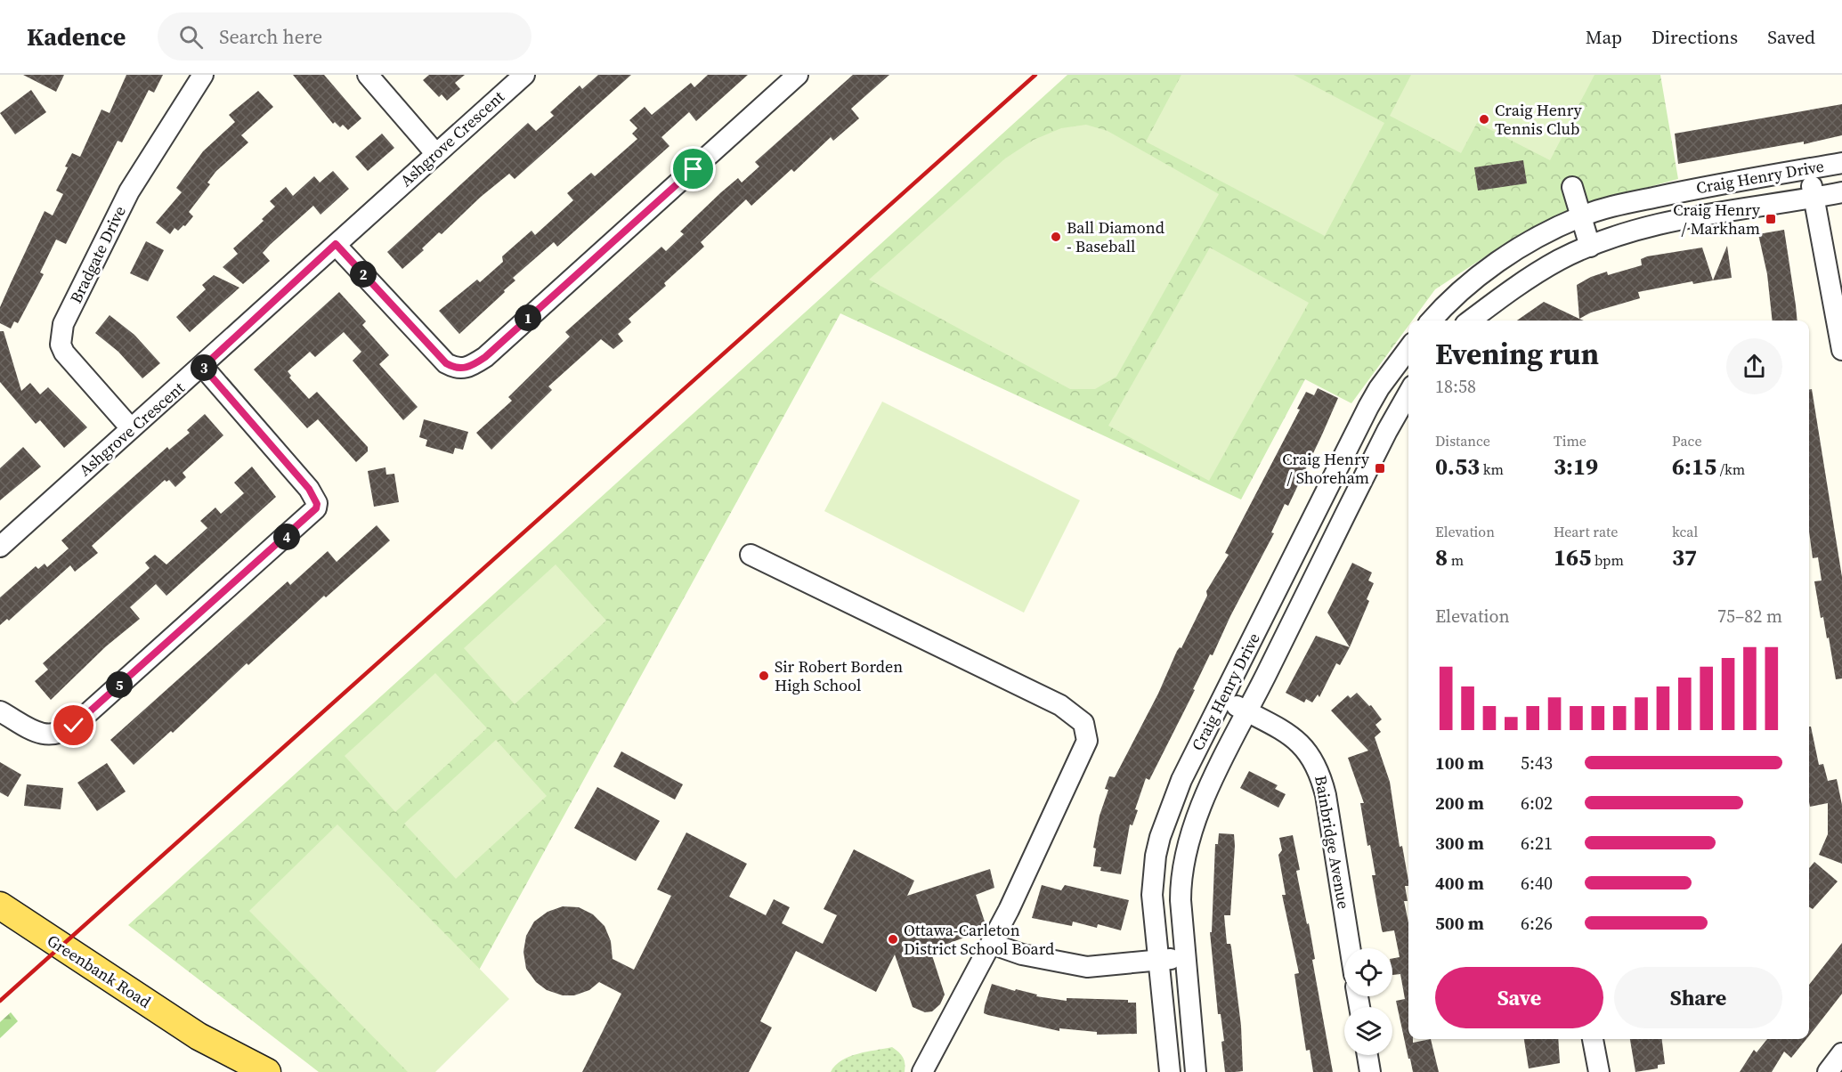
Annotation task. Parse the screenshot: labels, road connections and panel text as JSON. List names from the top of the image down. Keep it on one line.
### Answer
{"streets":{"main road":["Greenbank Road"],"street":["Ashgrove Crescent","Craig Henry Drive","Bradgate Drive","Bainbridge Avenue"]},"crossings":[["Ashgrove Crescent","Bradgate Drive"],["Craig Henry Drive","Bainbridge Avenue"]],"places":{"other":["Craig Henry Tennis Club","Ball Diamond - Baseball","Sir Robert Borden High School","Ottawa-Carleton District School Board"],"transit":["Craig Henry / Markham","Craig Henry / Shoreham"]},"page":{"header":"Kadence","search":"Search here","nav":["Map","Directions","Saved"],"pins":["2","1","3","4","5"],"heading":["Evening run","18:58"],"stats":[["Distance","0.53 km"],["Time","3:19"],["Pace","6:15 /km"],["Elevation","8 m"],["Heart rate","165 bpm"],["kcal","37"]],"chart":["Elevation","75–82 m"],"list":[{"name":"100 m","note":"5:43"},{"name":"200 m","note":"6:02"},{"name":"300 m","note":"6:21"},{"name":"400 m","note":"6:40"},{"name":"500 m","note":"6:26"}],"buttons":["Save","Share"]}}
